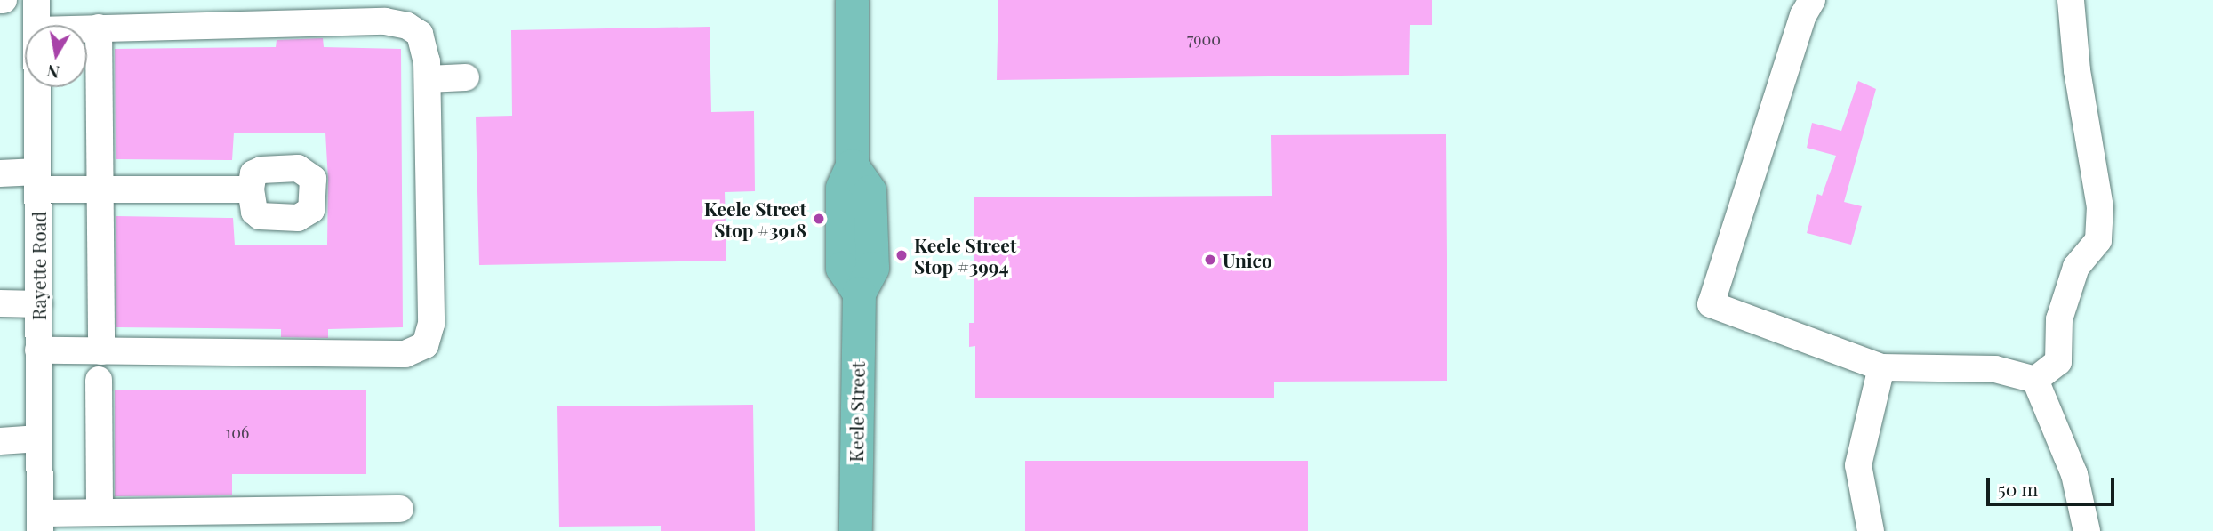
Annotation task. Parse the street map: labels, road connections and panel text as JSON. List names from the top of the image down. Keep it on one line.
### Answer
{"streets":{"main road":["Keele Street"],"street":["Rayette Road"]},"places":["Keele Street Stop #3918","Keele Street Stop #3994","Unico"],"house_numbers":["7900","106"],"scale_bar":"50 m","north":"bottom"}
